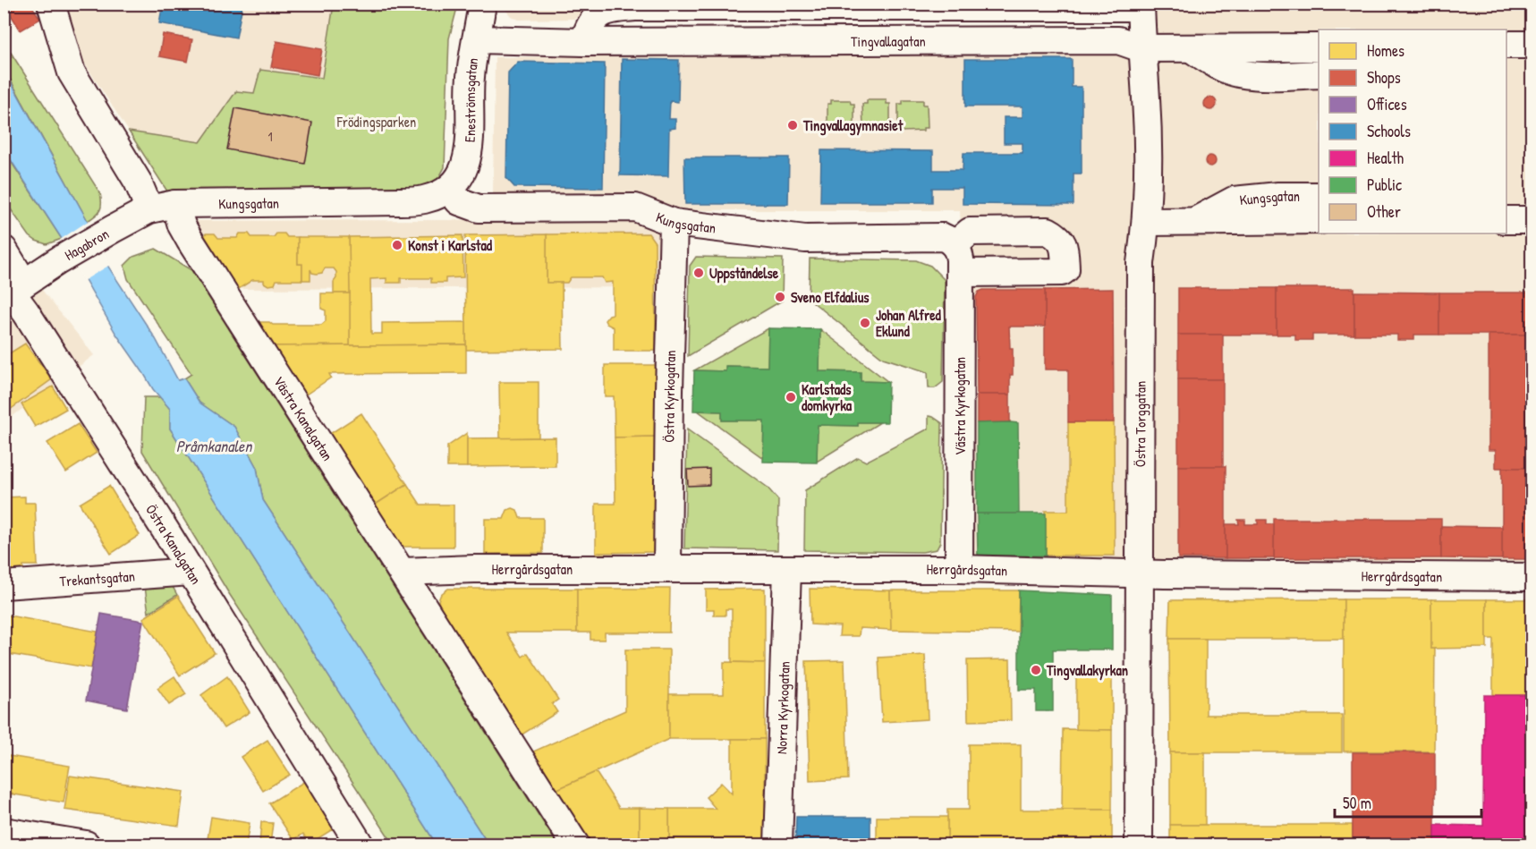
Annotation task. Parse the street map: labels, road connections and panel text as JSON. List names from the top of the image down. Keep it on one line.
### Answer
{"streets":{"street":["Tingvallagatan","Eneströmsgatan","Kungsgatan","Hagabron","Östra Kyrkogatan","Västra Kyrkogatan","Västra Kanalgatan","Östra Torggatan","Östra Kanalgatan","Herrgårdsgatan","Trekantsgatan","Norra Kyrkogatan"]},"crossings":[["Tingvallagatan","Eneströmsgatan"],["Tingvallagatan","Östra Torggatan"],["Eneströmsgatan","Kungsgatan"],["Kungsgatan","Hagabron"],["Kungsgatan","Östra Kyrkogatan"],["Kungsgatan","Västra Kyrkogatan"],["Kungsgatan","Västra Kanalgatan"],["Kungsgatan","Östra Torggatan"],["Hagabron","Västra Kanalgatan"],["Hagabron","Östra Kanalgatan"],["Östra Kyrkogatan","Herrgårdsgatan"],["Västra Kyrkogatan","Herrgårdsgatan"],["Västra Kanalgatan","Herrgårdsgatan"],["Östra Torggatan","Herrgårdsgatan"],["Östra Kanalgatan","Trekantsgatan"],["Herrgårdsgatan","Norra Kyrkogatan"]],"water":["Pråmkanalen"],"parks":["Frödingsparken"],"places":["Tingvallagymnasiet","Konst i Karlstad","Uppståndelse","Sveno Elfdalius","Johan Alfred Eklund","Karlstads domkyrka","Tingvallakyrkan"],"house_numbers":["1"],"legend":["Homes","Shops","Offices","Schools","Health","Public","Other"],"scale_bar":"50 m"}
